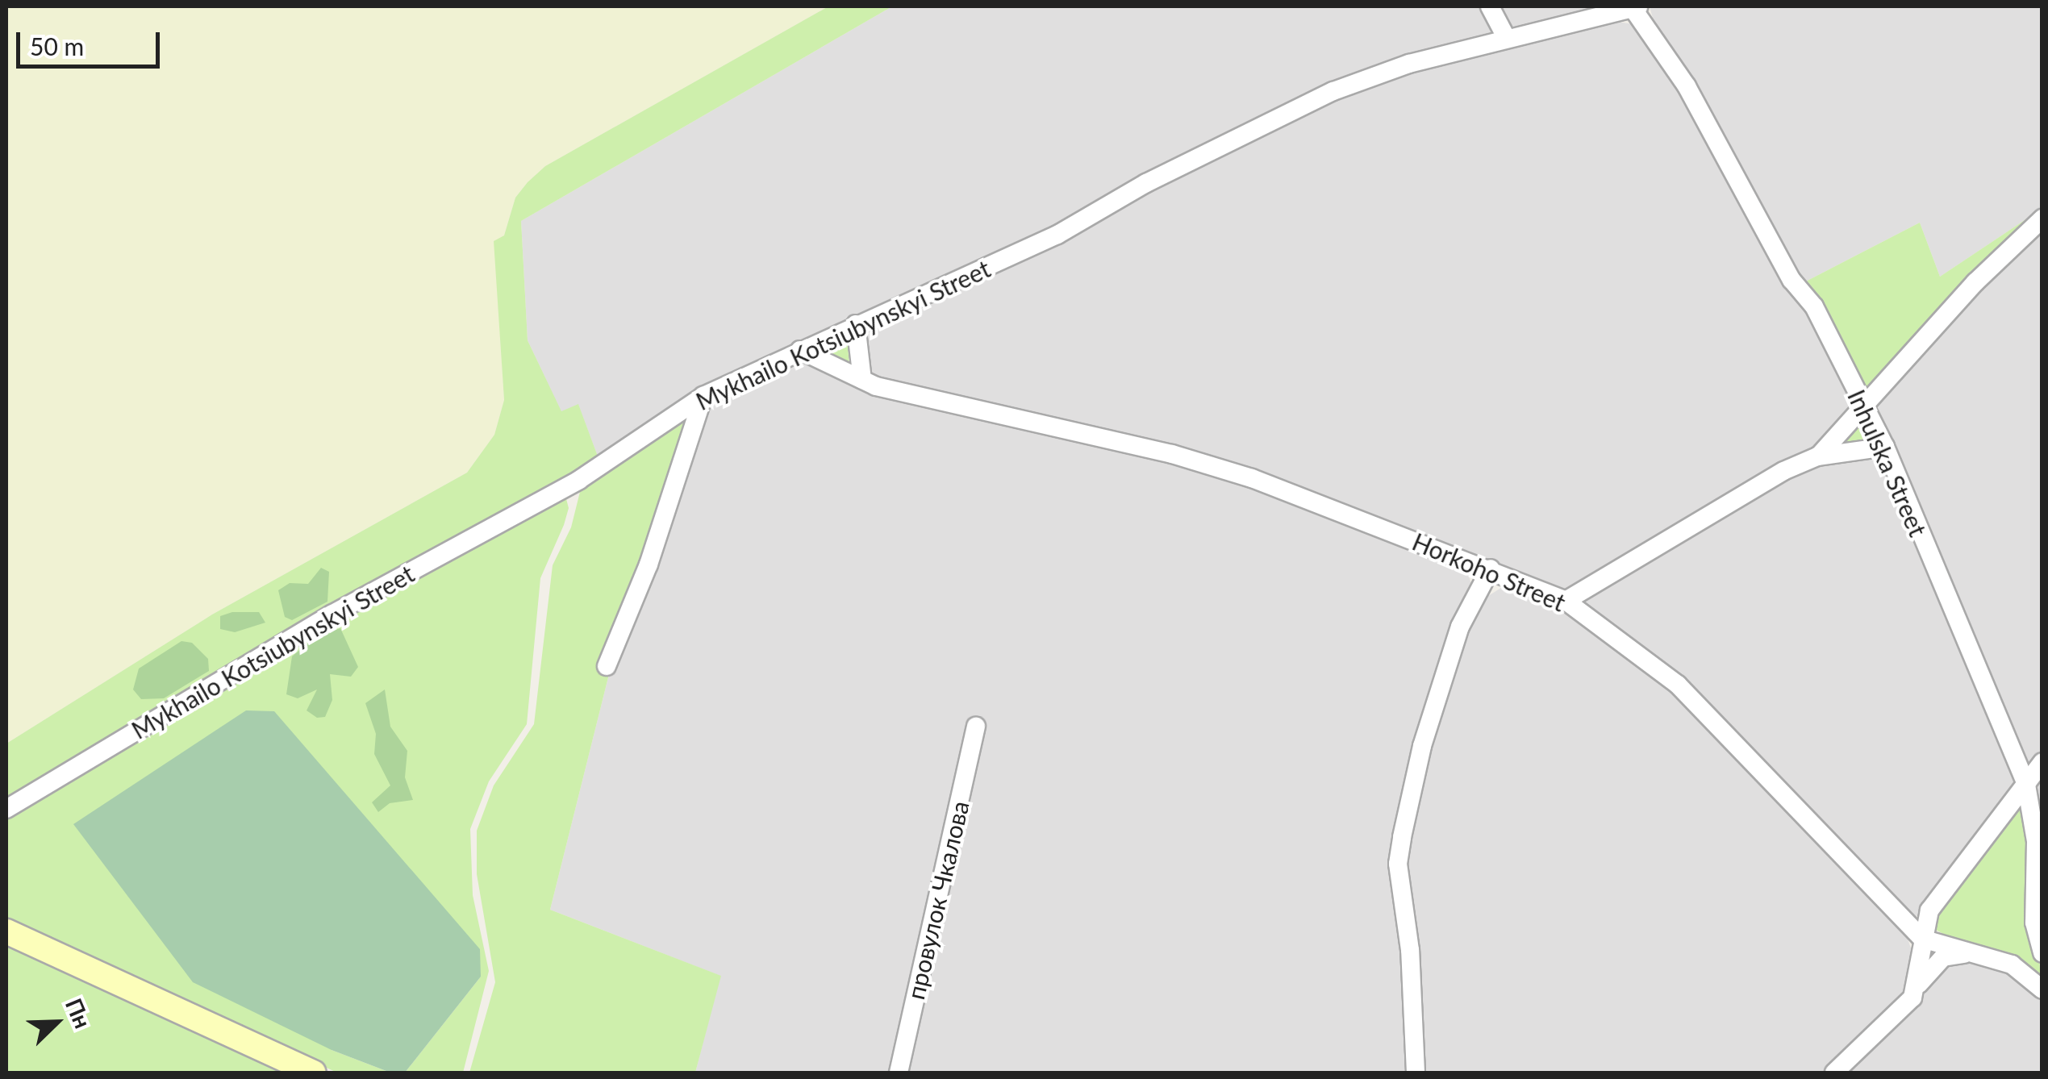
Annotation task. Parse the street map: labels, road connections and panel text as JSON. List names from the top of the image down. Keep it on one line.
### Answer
{"streets":{"street":["Mykhailo Kotsiubynskyi Street","Inhulska Street","Horkoho Street","провулок Чкалова"]},"crossings":[["Mykhailo Kotsiubynskyi Street","Inhulska Street"],["Mykhailo Kotsiubynskyi Street","Horkoho Street"]],"scale_bar":"50 m","north":"top right"}
